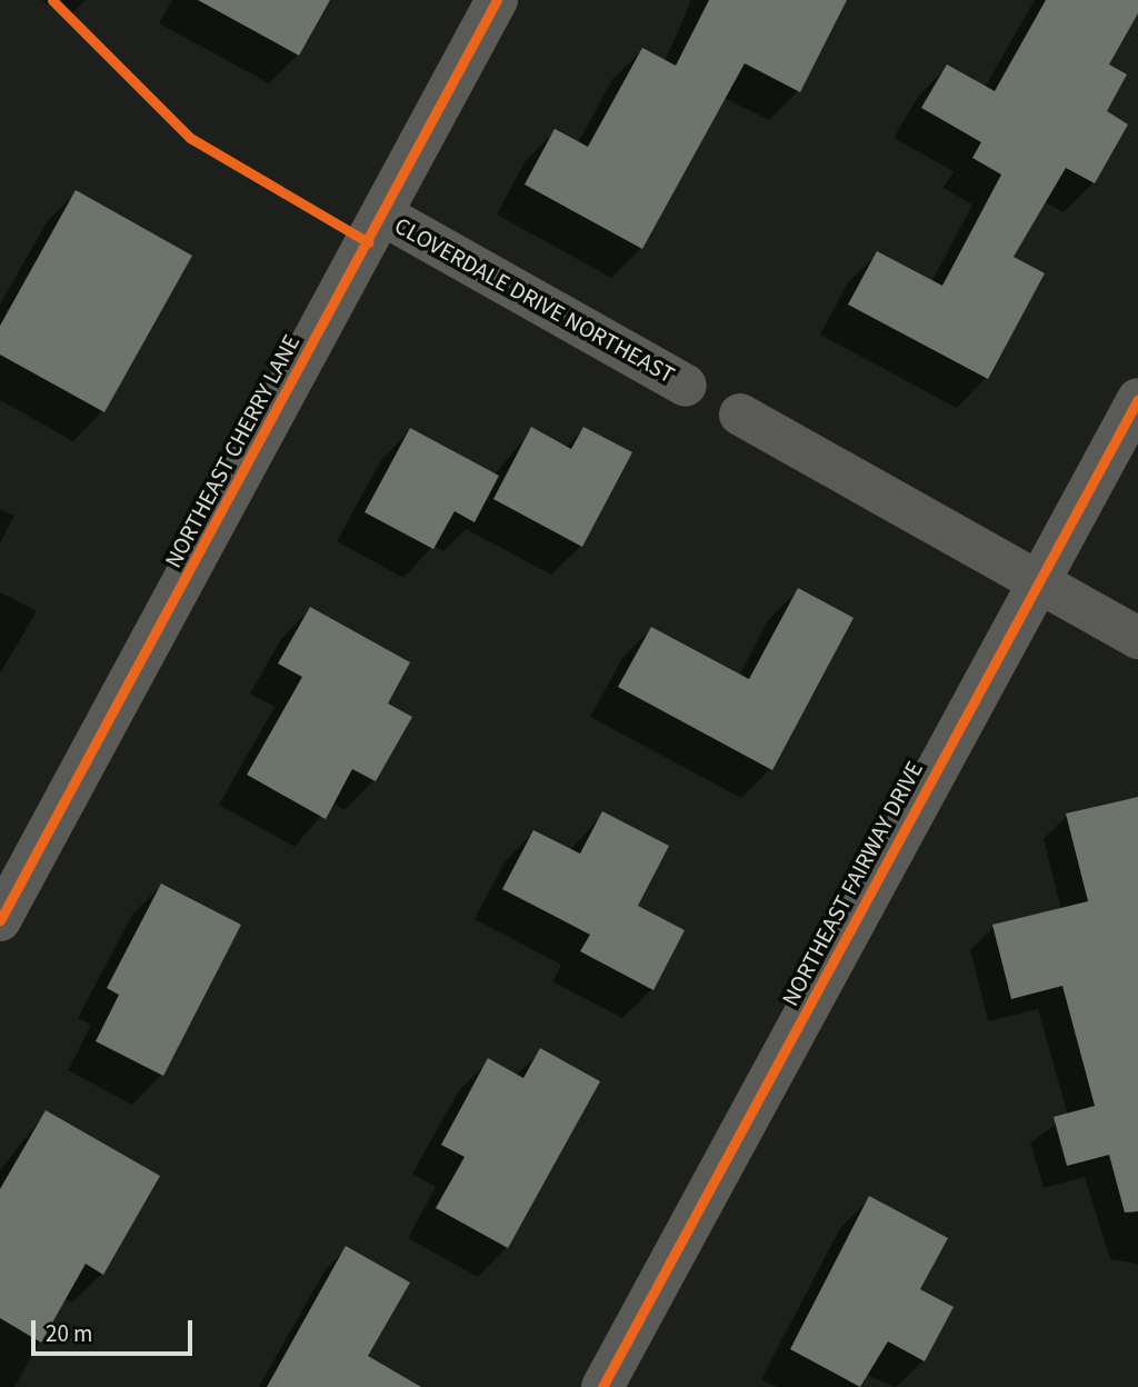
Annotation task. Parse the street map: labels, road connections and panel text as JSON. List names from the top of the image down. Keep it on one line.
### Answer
{"streets":{"street":["CLOVERDALE DRIVE NORTHEAST","NORTHEAST CHERRY LANE","NORTHEAST FAIRWAY DRIVE"]},"crossings":[["CLOVERDALE DRIVE NORTHEAST","NORTHEAST CHERRY LANE"]],"scale_bar":"20 m"}
